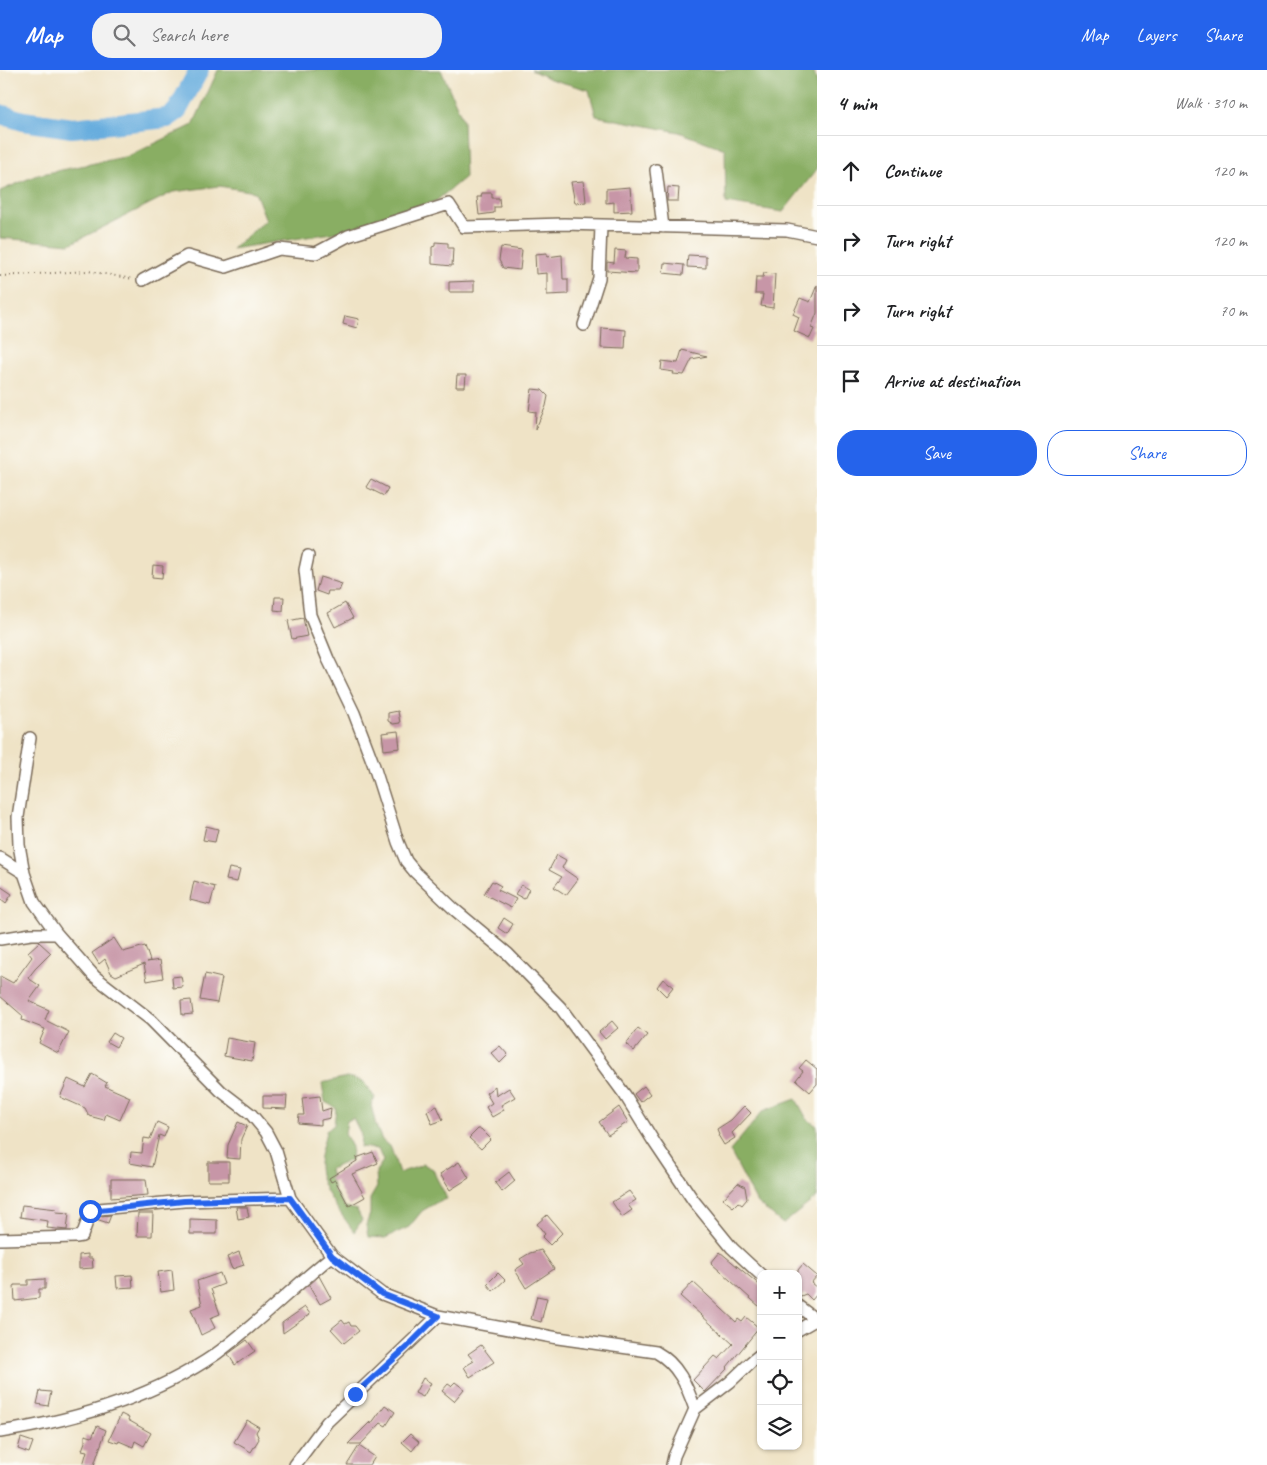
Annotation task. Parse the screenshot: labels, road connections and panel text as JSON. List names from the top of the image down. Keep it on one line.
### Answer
{"page":{"header":"Map","search":"Search here","nav":["Map","Layers","Share"],"heading":["4 min","Walk · 310 m"],"list":[["Continue","120 m"],["Turn right","120 m"],["Turn right","70 m"],"Arrive at destination"],"buttons":["Save","Share"],"map_buttons":["+","−"]}}
